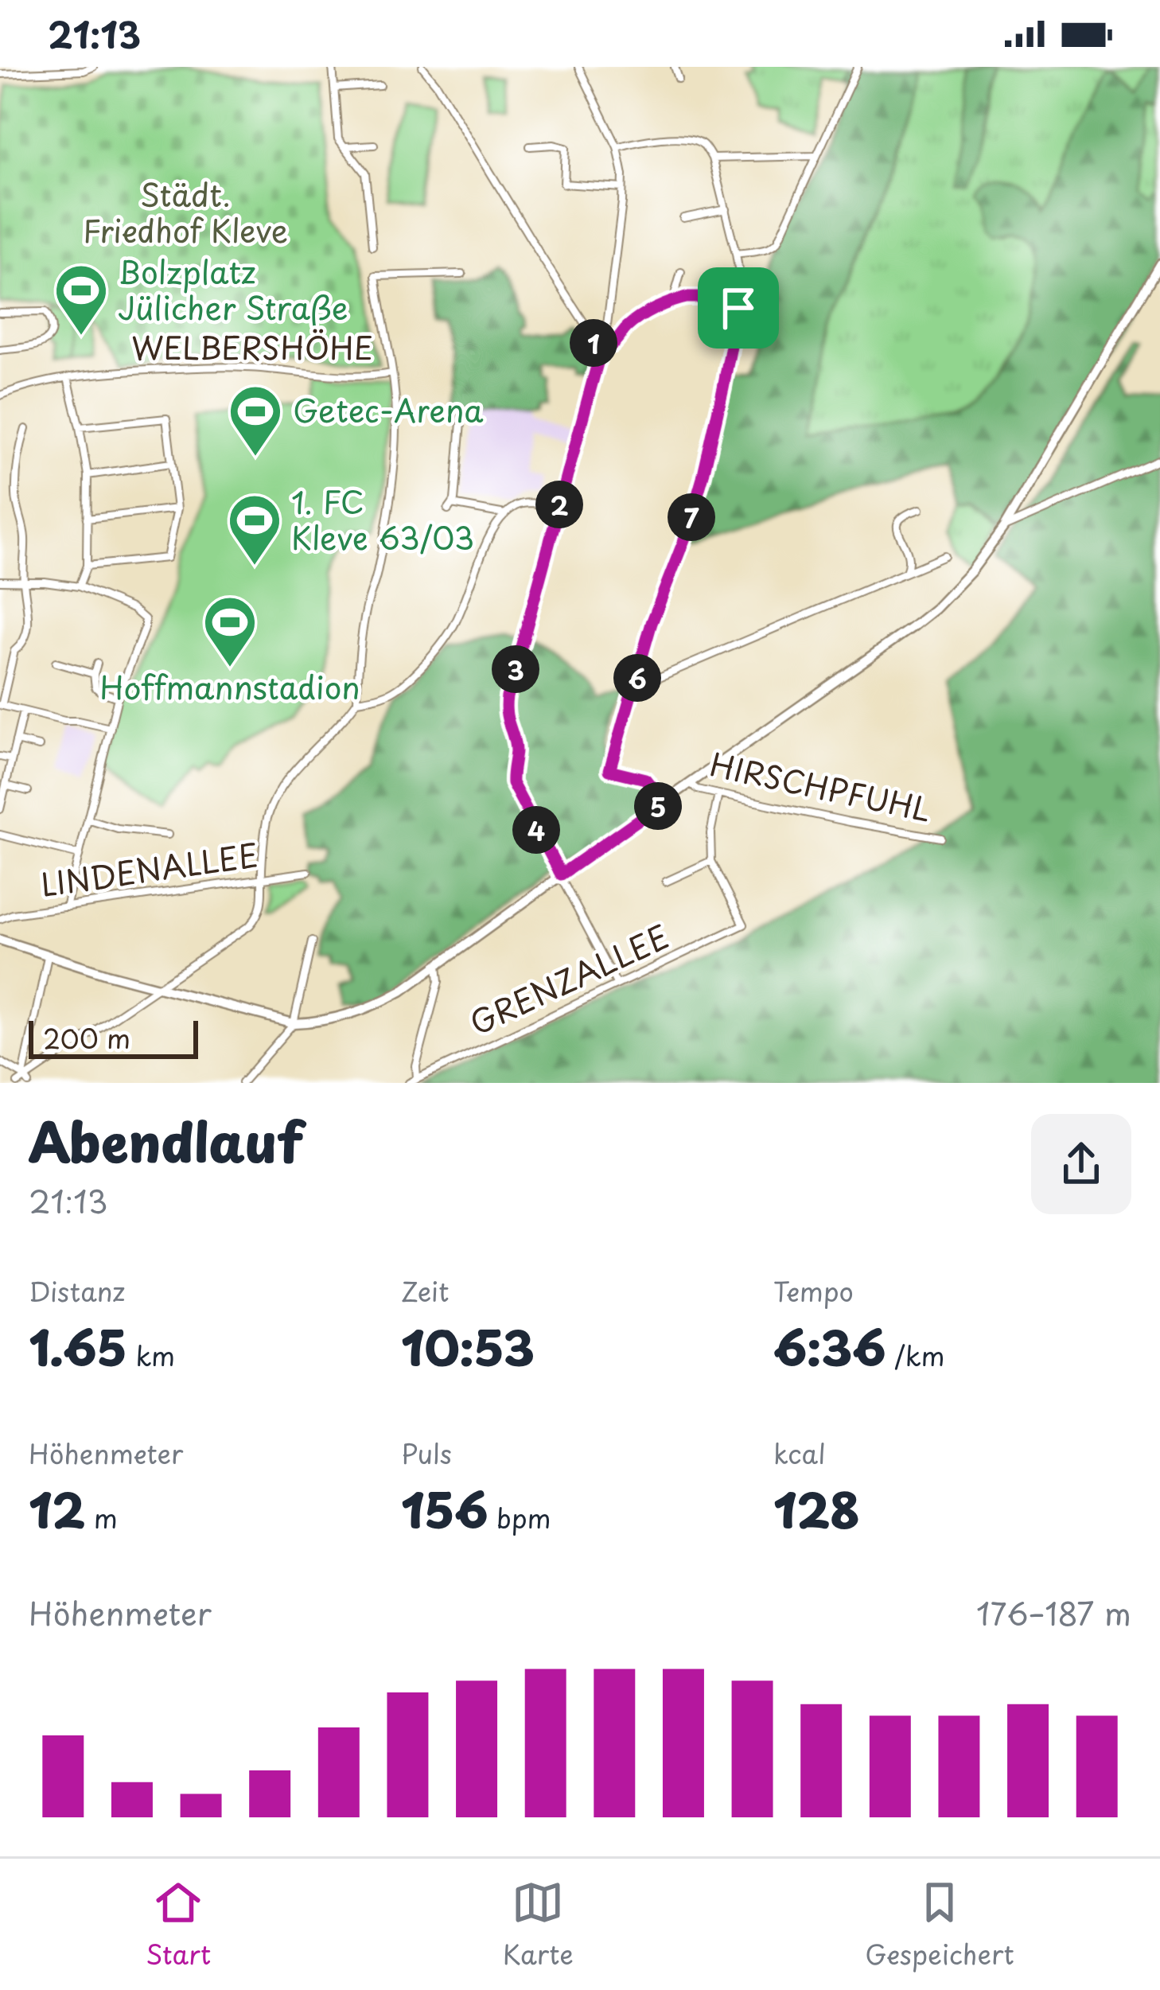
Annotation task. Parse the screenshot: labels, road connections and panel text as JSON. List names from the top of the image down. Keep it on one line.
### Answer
{"streets":{"street":["WELBERSHÖHE","HIRSCHPFUHL","LINDENALLEE","GRENZALLEE"]},"parks":["Städt. Friedhof Kleve"],"places":{"sports":["Bolzplatz Jülicher Straße","Getec-Arena","1. FC Kleve 63/03","Hoffmannstadion"]},"scale_bar":"200 m","page":{"status":"21:13","pins":["1","2","7","3","6","5","4"],"scale":"200 m","heading":["Abendlauf","21:13"],"stats":[["Distanz","1.65 km"],["Zeit","10:53"],["Tempo","6:36 /km"],["Höhenmeter","12 m"],["Puls","156 bpm"],["kcal","128"]],"chart":["Höhenmeter","176–187 m"],"tabs":["Start","Karte","Gespeichert"]}}
